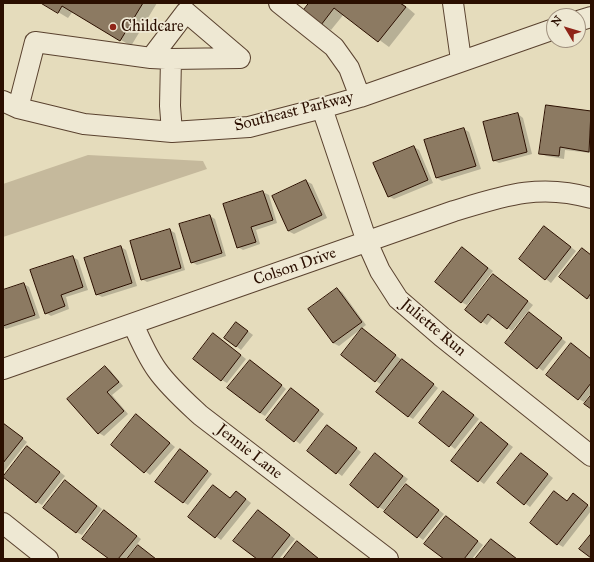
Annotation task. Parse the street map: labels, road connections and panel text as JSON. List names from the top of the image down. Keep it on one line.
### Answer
{"streets":{"street":["Southeast Parkway","Colson Drive","Juliette Run","Jennie Lane"]},"crossings":[["Southeast Parkway","Juliette Run"],["Colson Drive","Juliette Run"],["Colson Drive","Jennie Lane"]],"places":["Childcare"],"north":"top left"}
